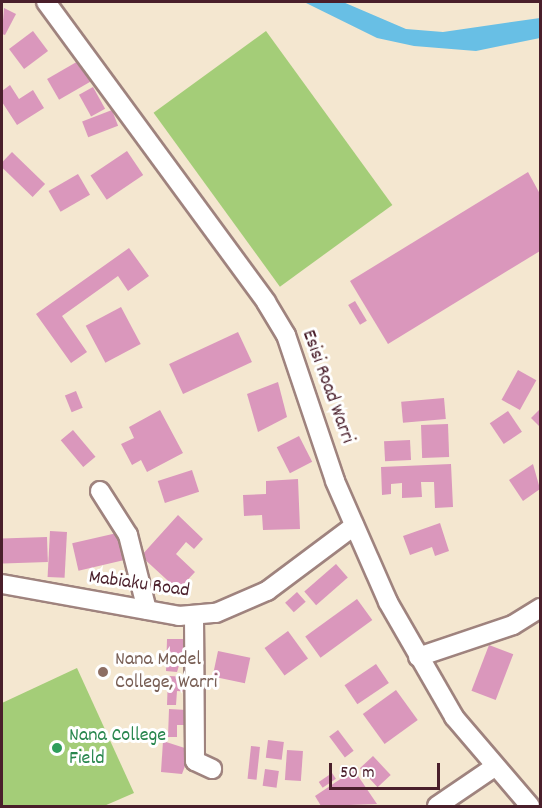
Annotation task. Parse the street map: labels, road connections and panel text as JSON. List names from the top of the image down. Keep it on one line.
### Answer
{"streets":{"street":["Esisi Road Warri","Mabiaku Road"]},"crossings":[["Esisi Road Warri","Mabiaku Road"]],"places":["Nana Model College, Warri","Nana College Field"],"scale_bar":"50 m"}
